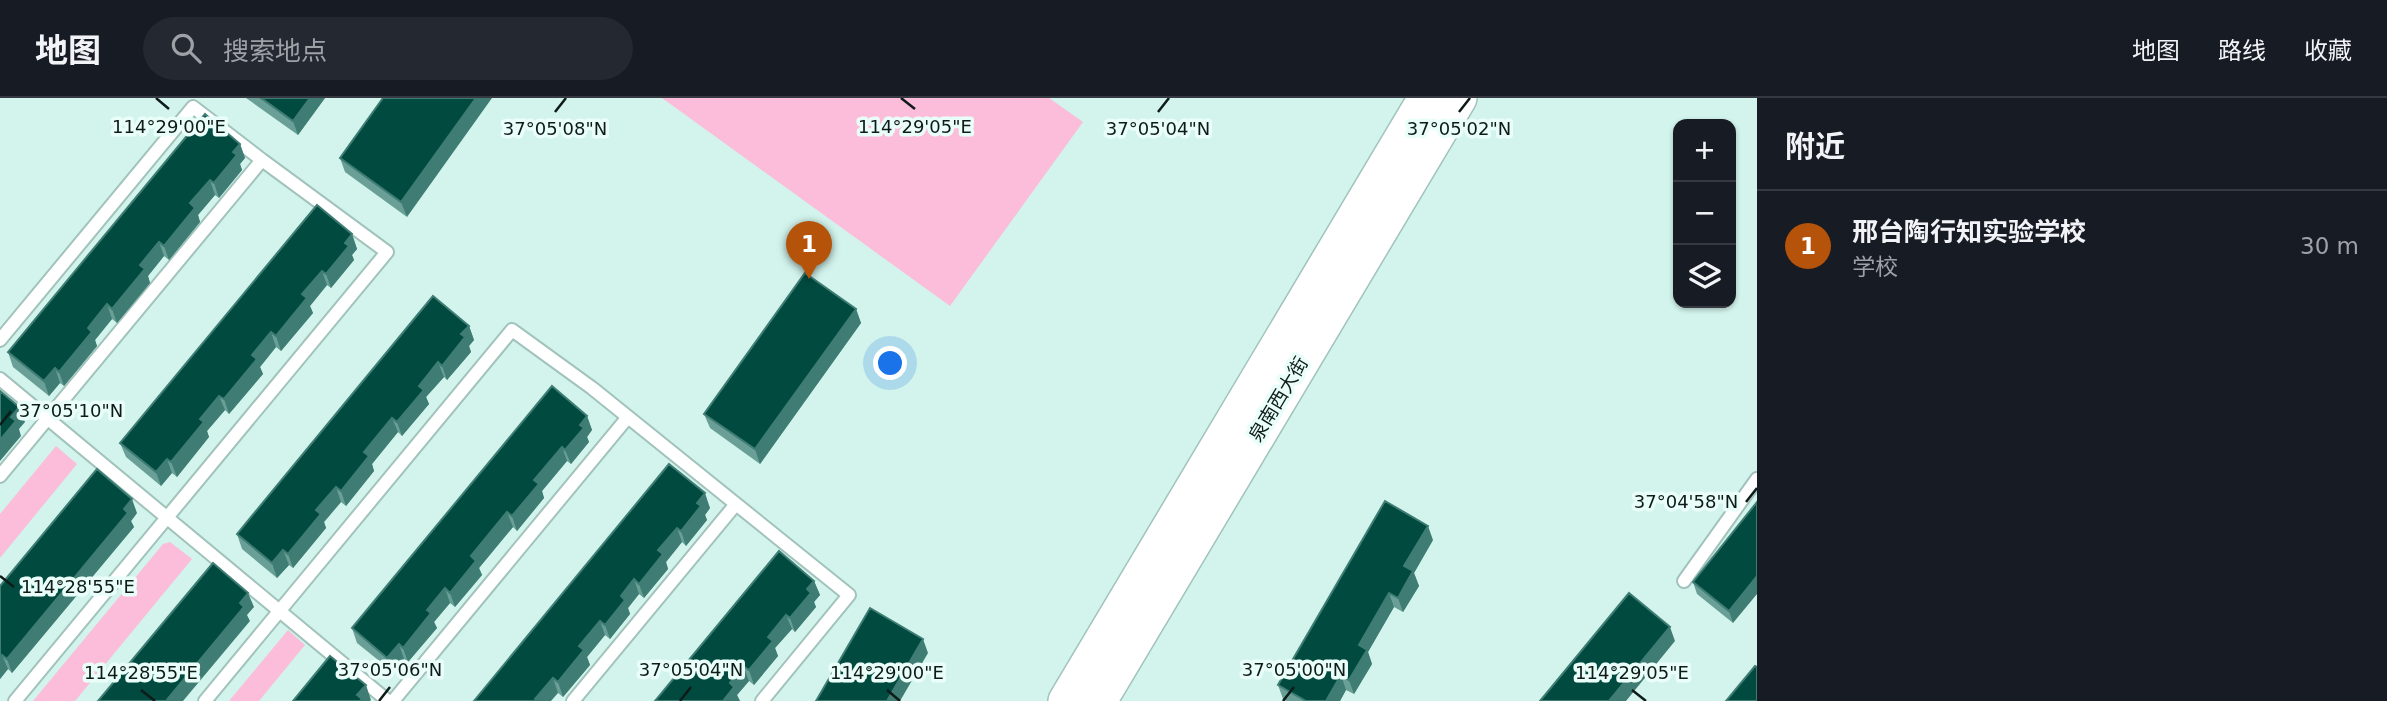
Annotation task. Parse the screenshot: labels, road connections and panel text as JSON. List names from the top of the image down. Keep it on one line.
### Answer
{"streets":{"main road":["泉南西大街"]},"page":{"header":"地图","search":"搜索地点","nav":["地图","路线","收藏"],"heading":"附近","map_buttons":["+","−"],"list":[{"mark":"1","name":"邢台陶行知实验学校","note":"学校","value":"30 m"}],"pins":"1"},"coordinates":["114°29'00\"E","114°29'05\"E","37°05'08\"N","37°05'04\"N","37°05'02\"N","37°05'10\"N","37°04'58\"N","114°28'55\"E","37°05'06\"N","37°05'00\"N"]}
